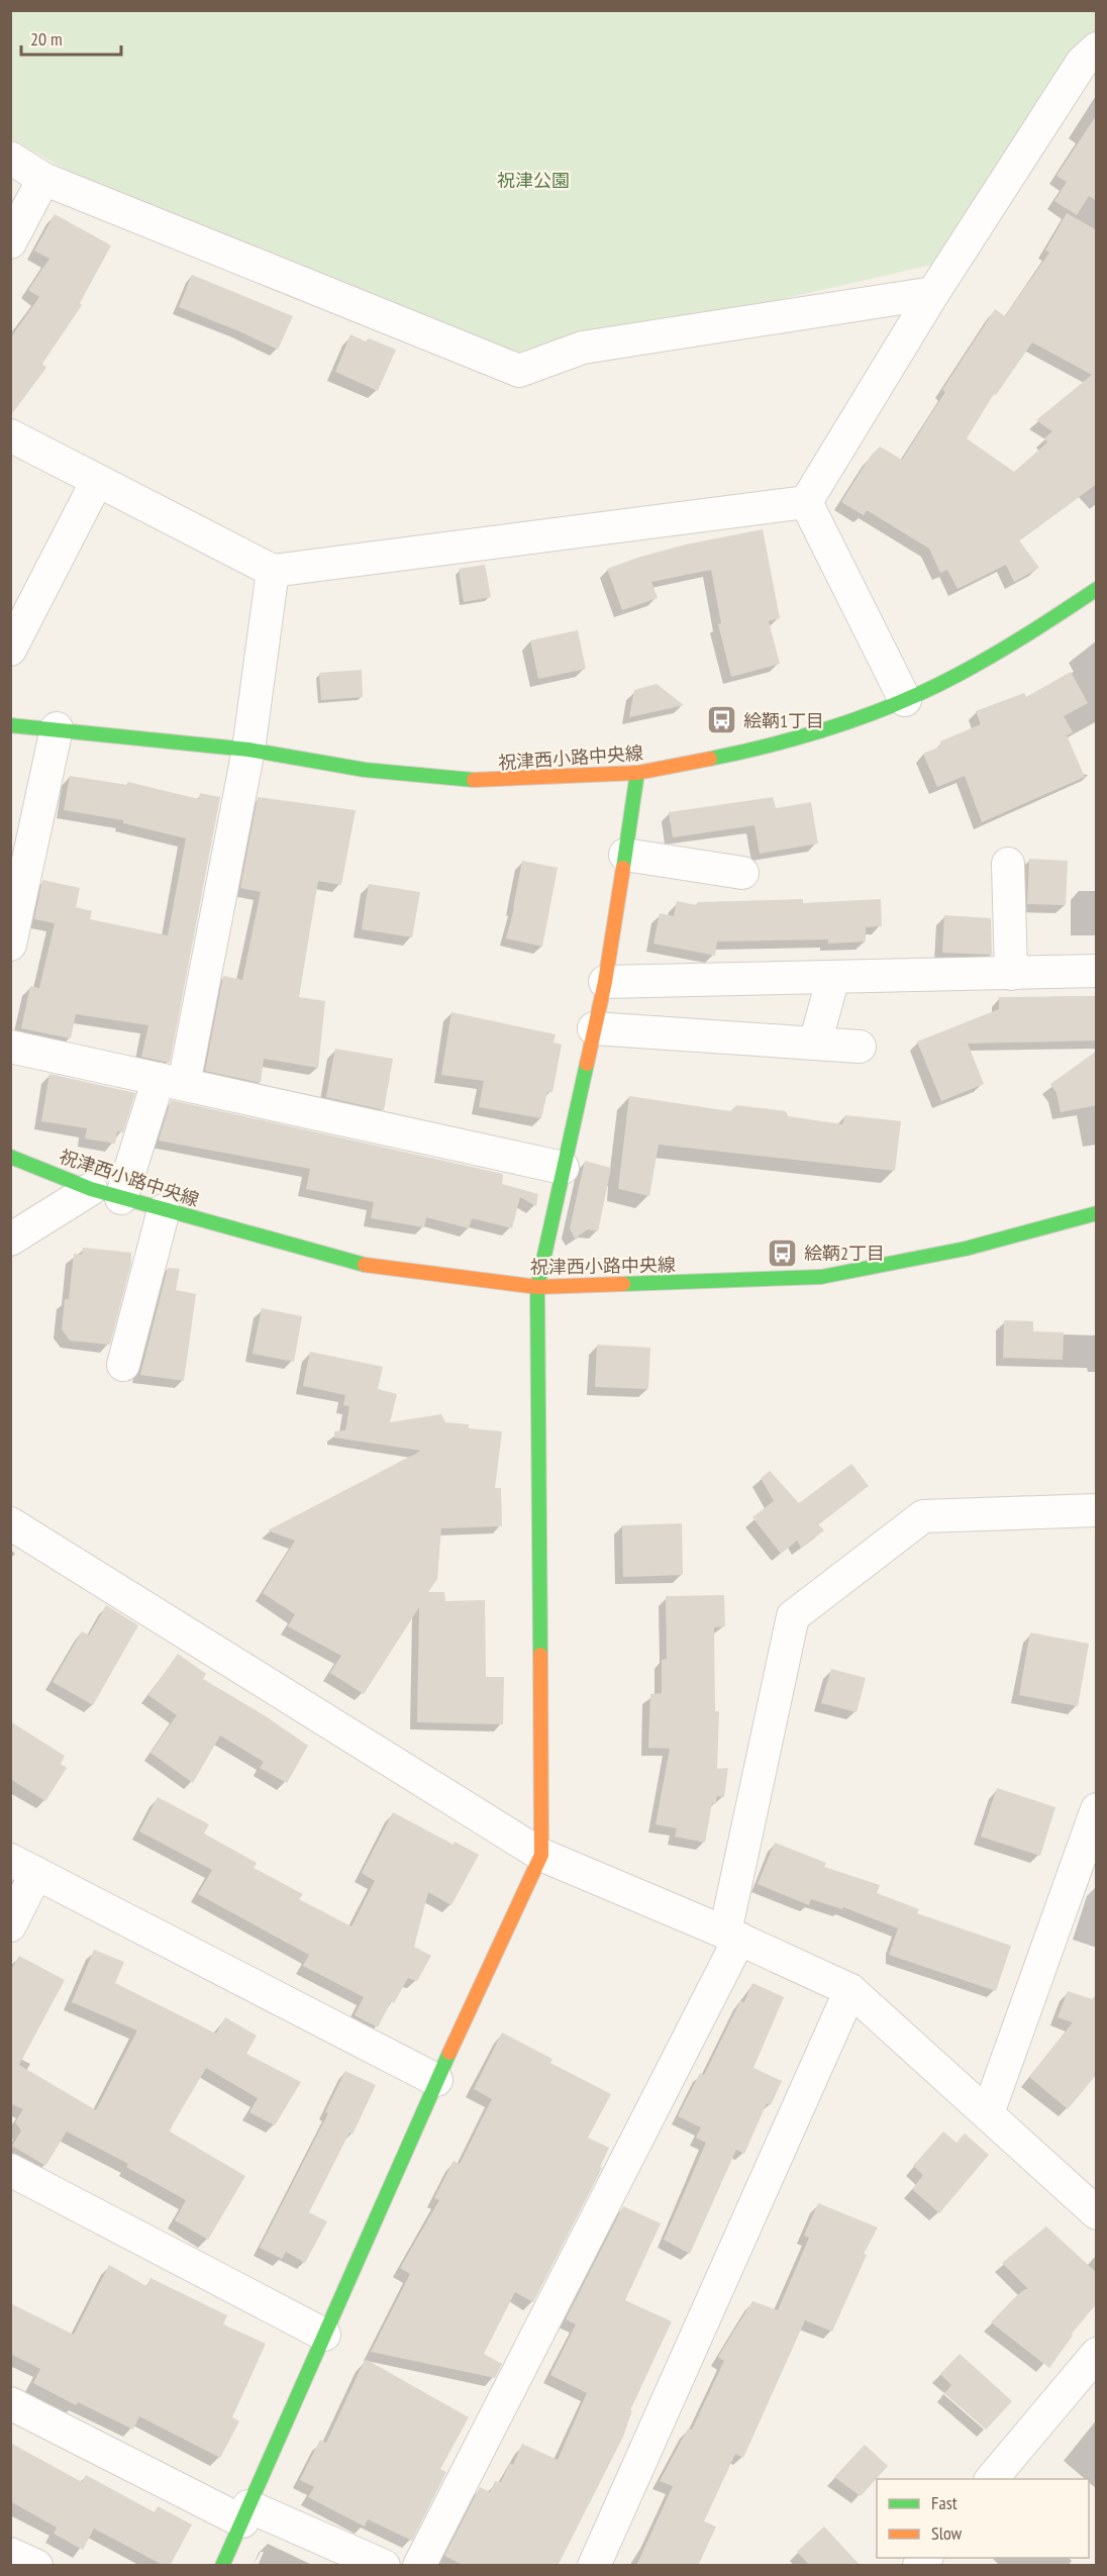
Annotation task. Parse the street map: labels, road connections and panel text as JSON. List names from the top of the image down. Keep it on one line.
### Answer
{"streets":{"main road":["祝津西小路中央線"]},"parks":["祝津公園"],"places":{"bus stop":["絵鞆1丁目","絵鞆2丁目"]},"legend":["Fast","Slow"],"scale_bar":"20 m"}
